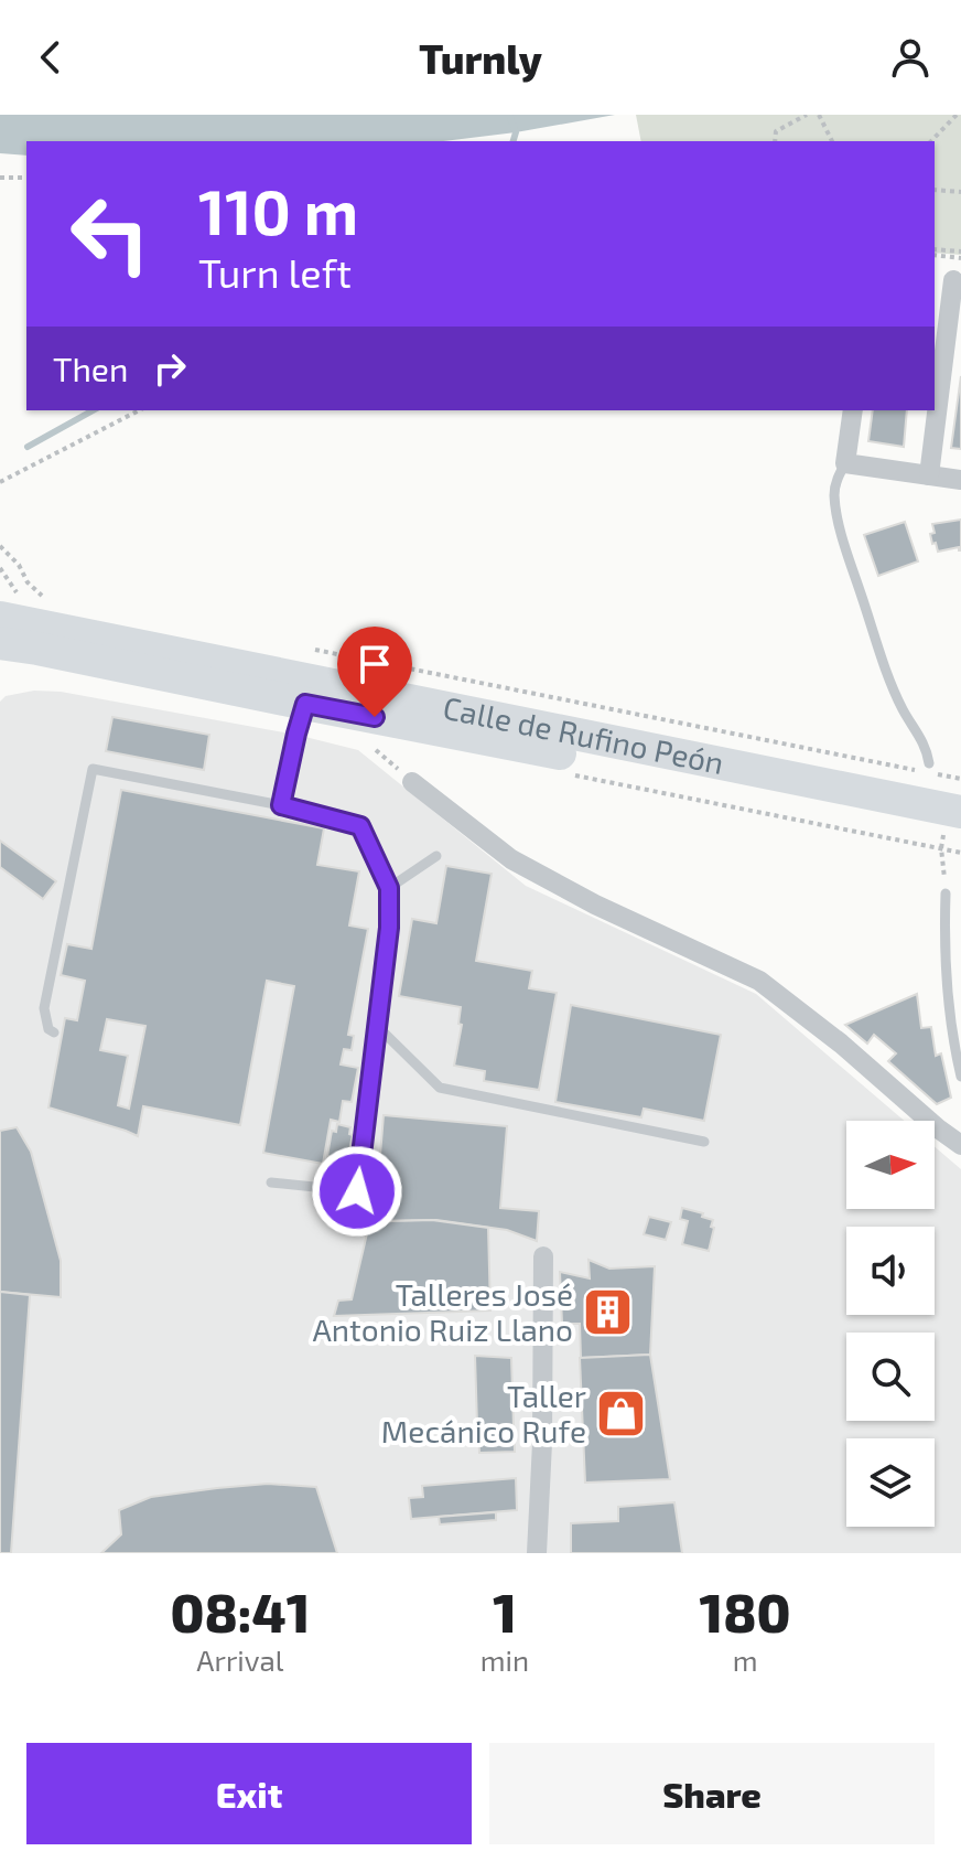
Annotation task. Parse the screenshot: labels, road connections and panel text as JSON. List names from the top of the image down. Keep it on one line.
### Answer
{"streets":{"main road":["Calle de Rufino Peón"]},"places":{"building":["Talleres José Antonio Ruiz Llano"],"shop":["Taller Mecánico Rufe"]},"north":"right","page":{"header":"Turnly","turn":["110 m","Turn left"],"then":"Then","eta":["08:41","Arrival","1","min","180","m"],"buttons":["Exit","Share"]}}
